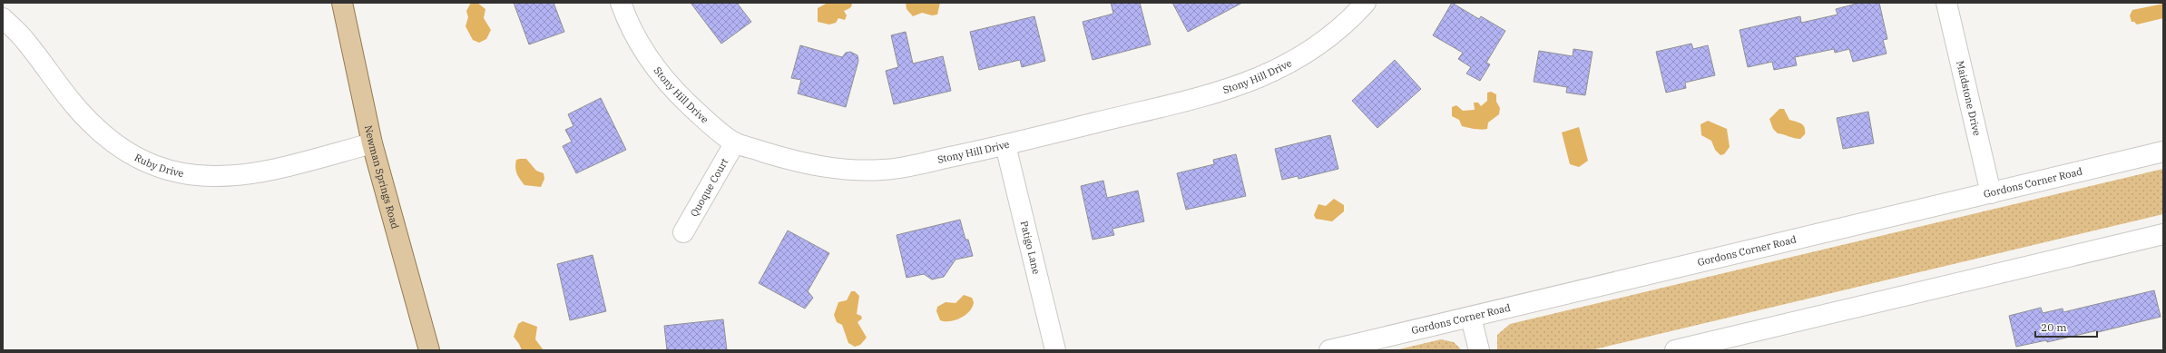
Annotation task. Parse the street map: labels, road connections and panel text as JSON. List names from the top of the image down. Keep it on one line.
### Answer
{"streets":{"main road":["Newman Springs Road"],"street":["Stony Hill Drive","Maidstone Drive","Ruby Drive","Gordons Corner Road","Quoque Court","Patigo Lane"]},"crossings":[["Stony Hill Drive","Quoque Court"],["Stony Hill Drive","Patigo Lane"],["Maidstone Drive","Gordons Corner Road"],["Ruby Drive","Newman Springs Road"]],"scale_bar":"20 m"}
